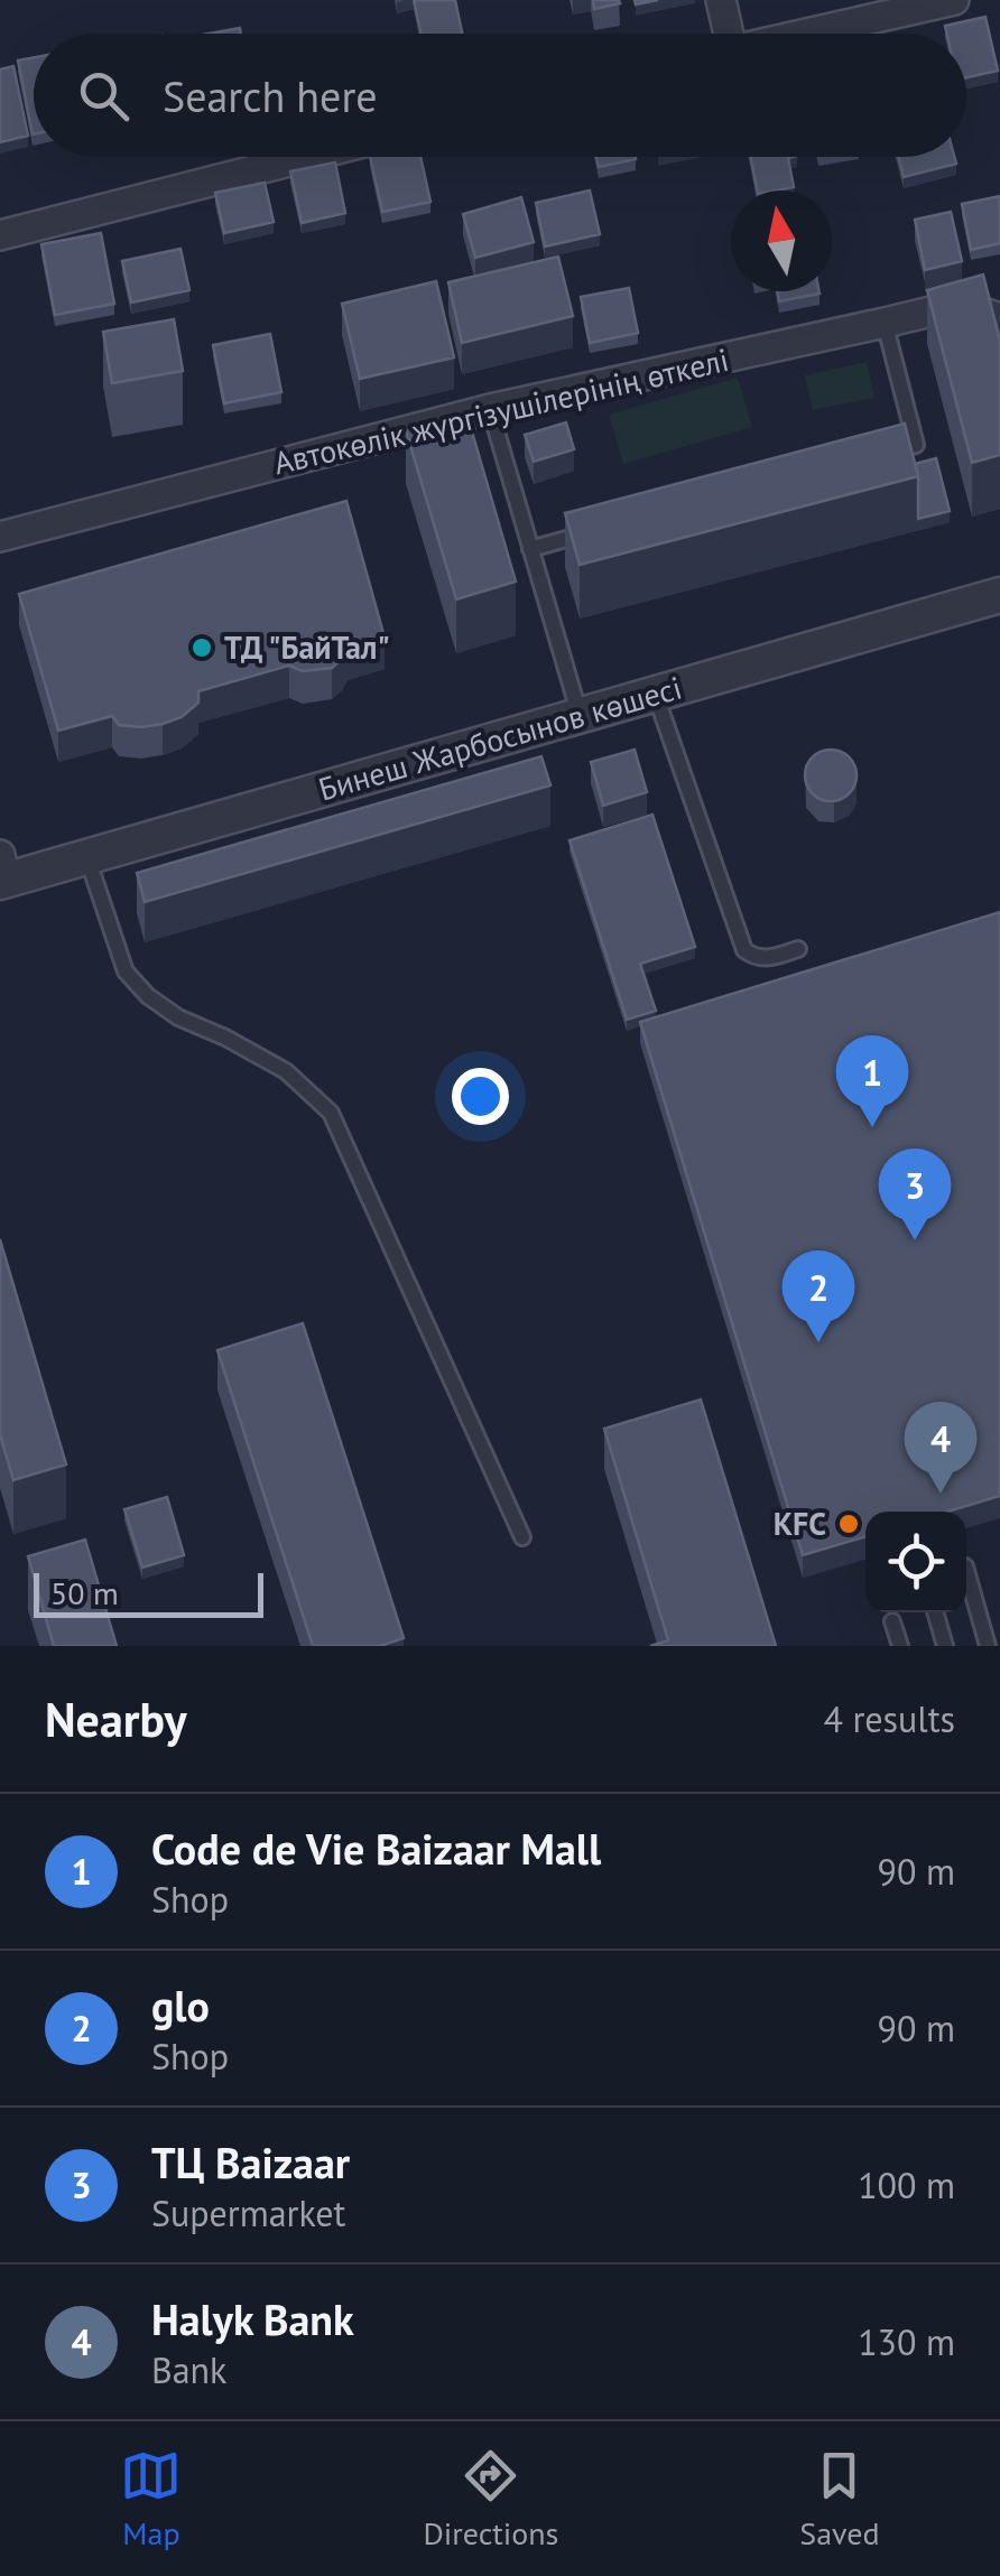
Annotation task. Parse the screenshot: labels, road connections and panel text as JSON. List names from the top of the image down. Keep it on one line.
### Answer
{"streets":{"street":["Автокөлік жүргізушілерінің өткелі","Бинеш Жарбосынов көшесі"]},"places":["ТД \"БайТал\"","KFC"],"scale_bar":"50 m","north":"top","page":{"search":"Search here","pins":["1","3","2","4"],"scale":"50 m","heading":["Nearby","4 results"],"list":[{"mark":"1","name":"Code de Vie Baizaar Mall","note":"Shop","value":"90 m"},{"mark":"2","name":"glo","note":"Shop","value":"90 m"},{"mark":"3","name":"ТЦ Baizaar","note":"Supermarket","value":"100 m"},{"mark":"4","name":"Halyk Bank","note":"Bank","value":"130 m"}],"nav":["Map","Directions","Saved"]}}
